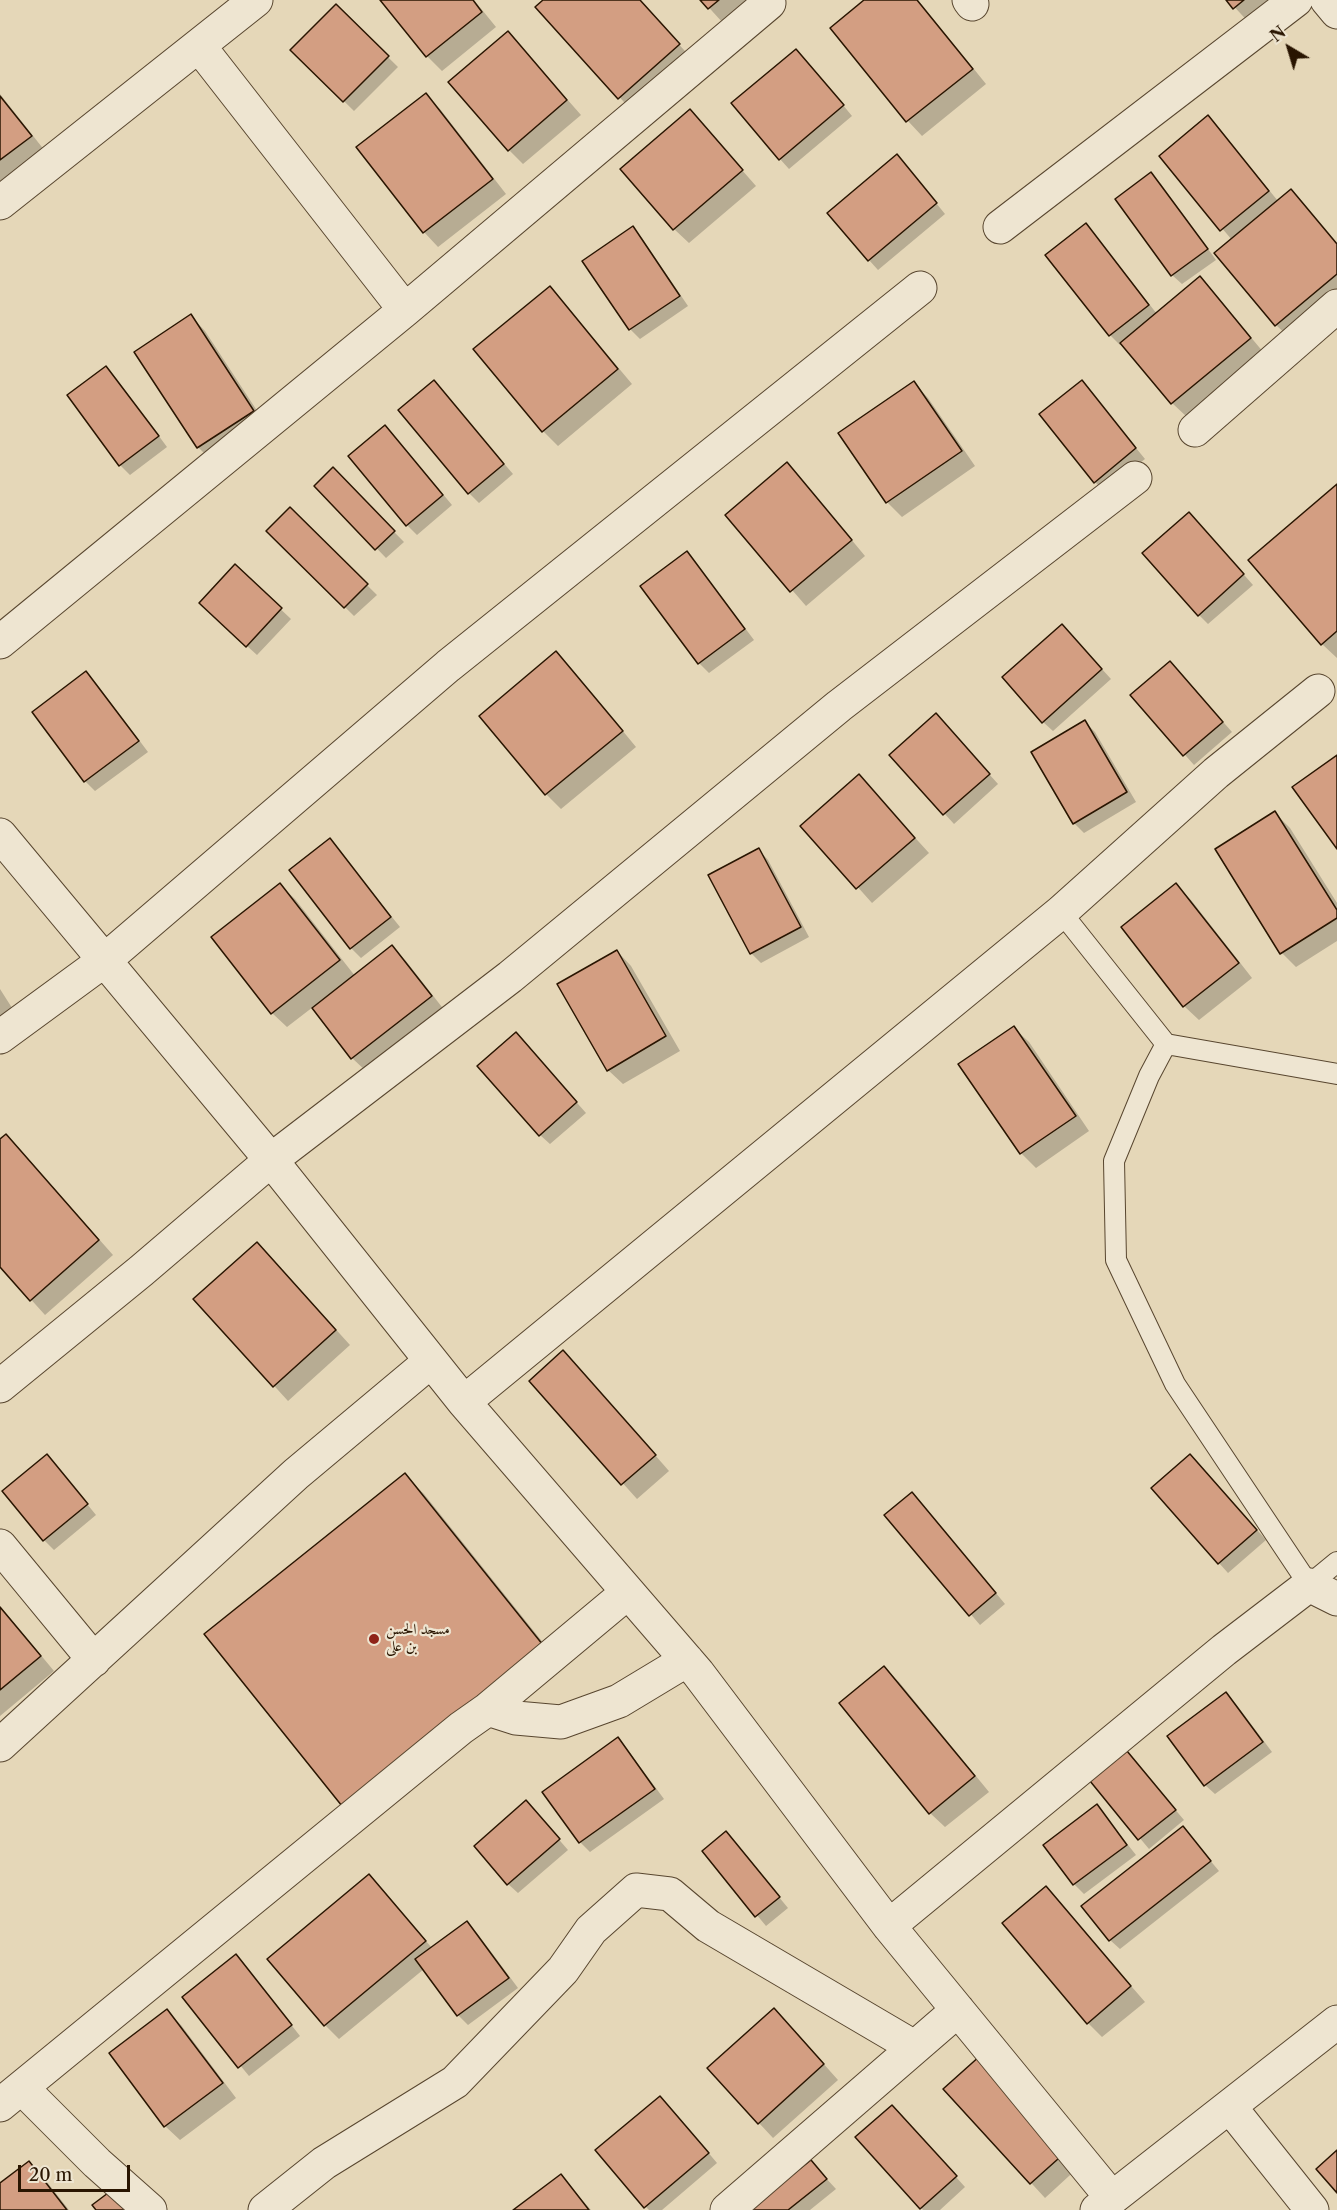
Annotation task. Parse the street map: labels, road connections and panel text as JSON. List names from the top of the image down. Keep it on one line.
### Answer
{"places":["مسجد الحسن بن على"],"scale_bar":"20 m","north":"top left"}
